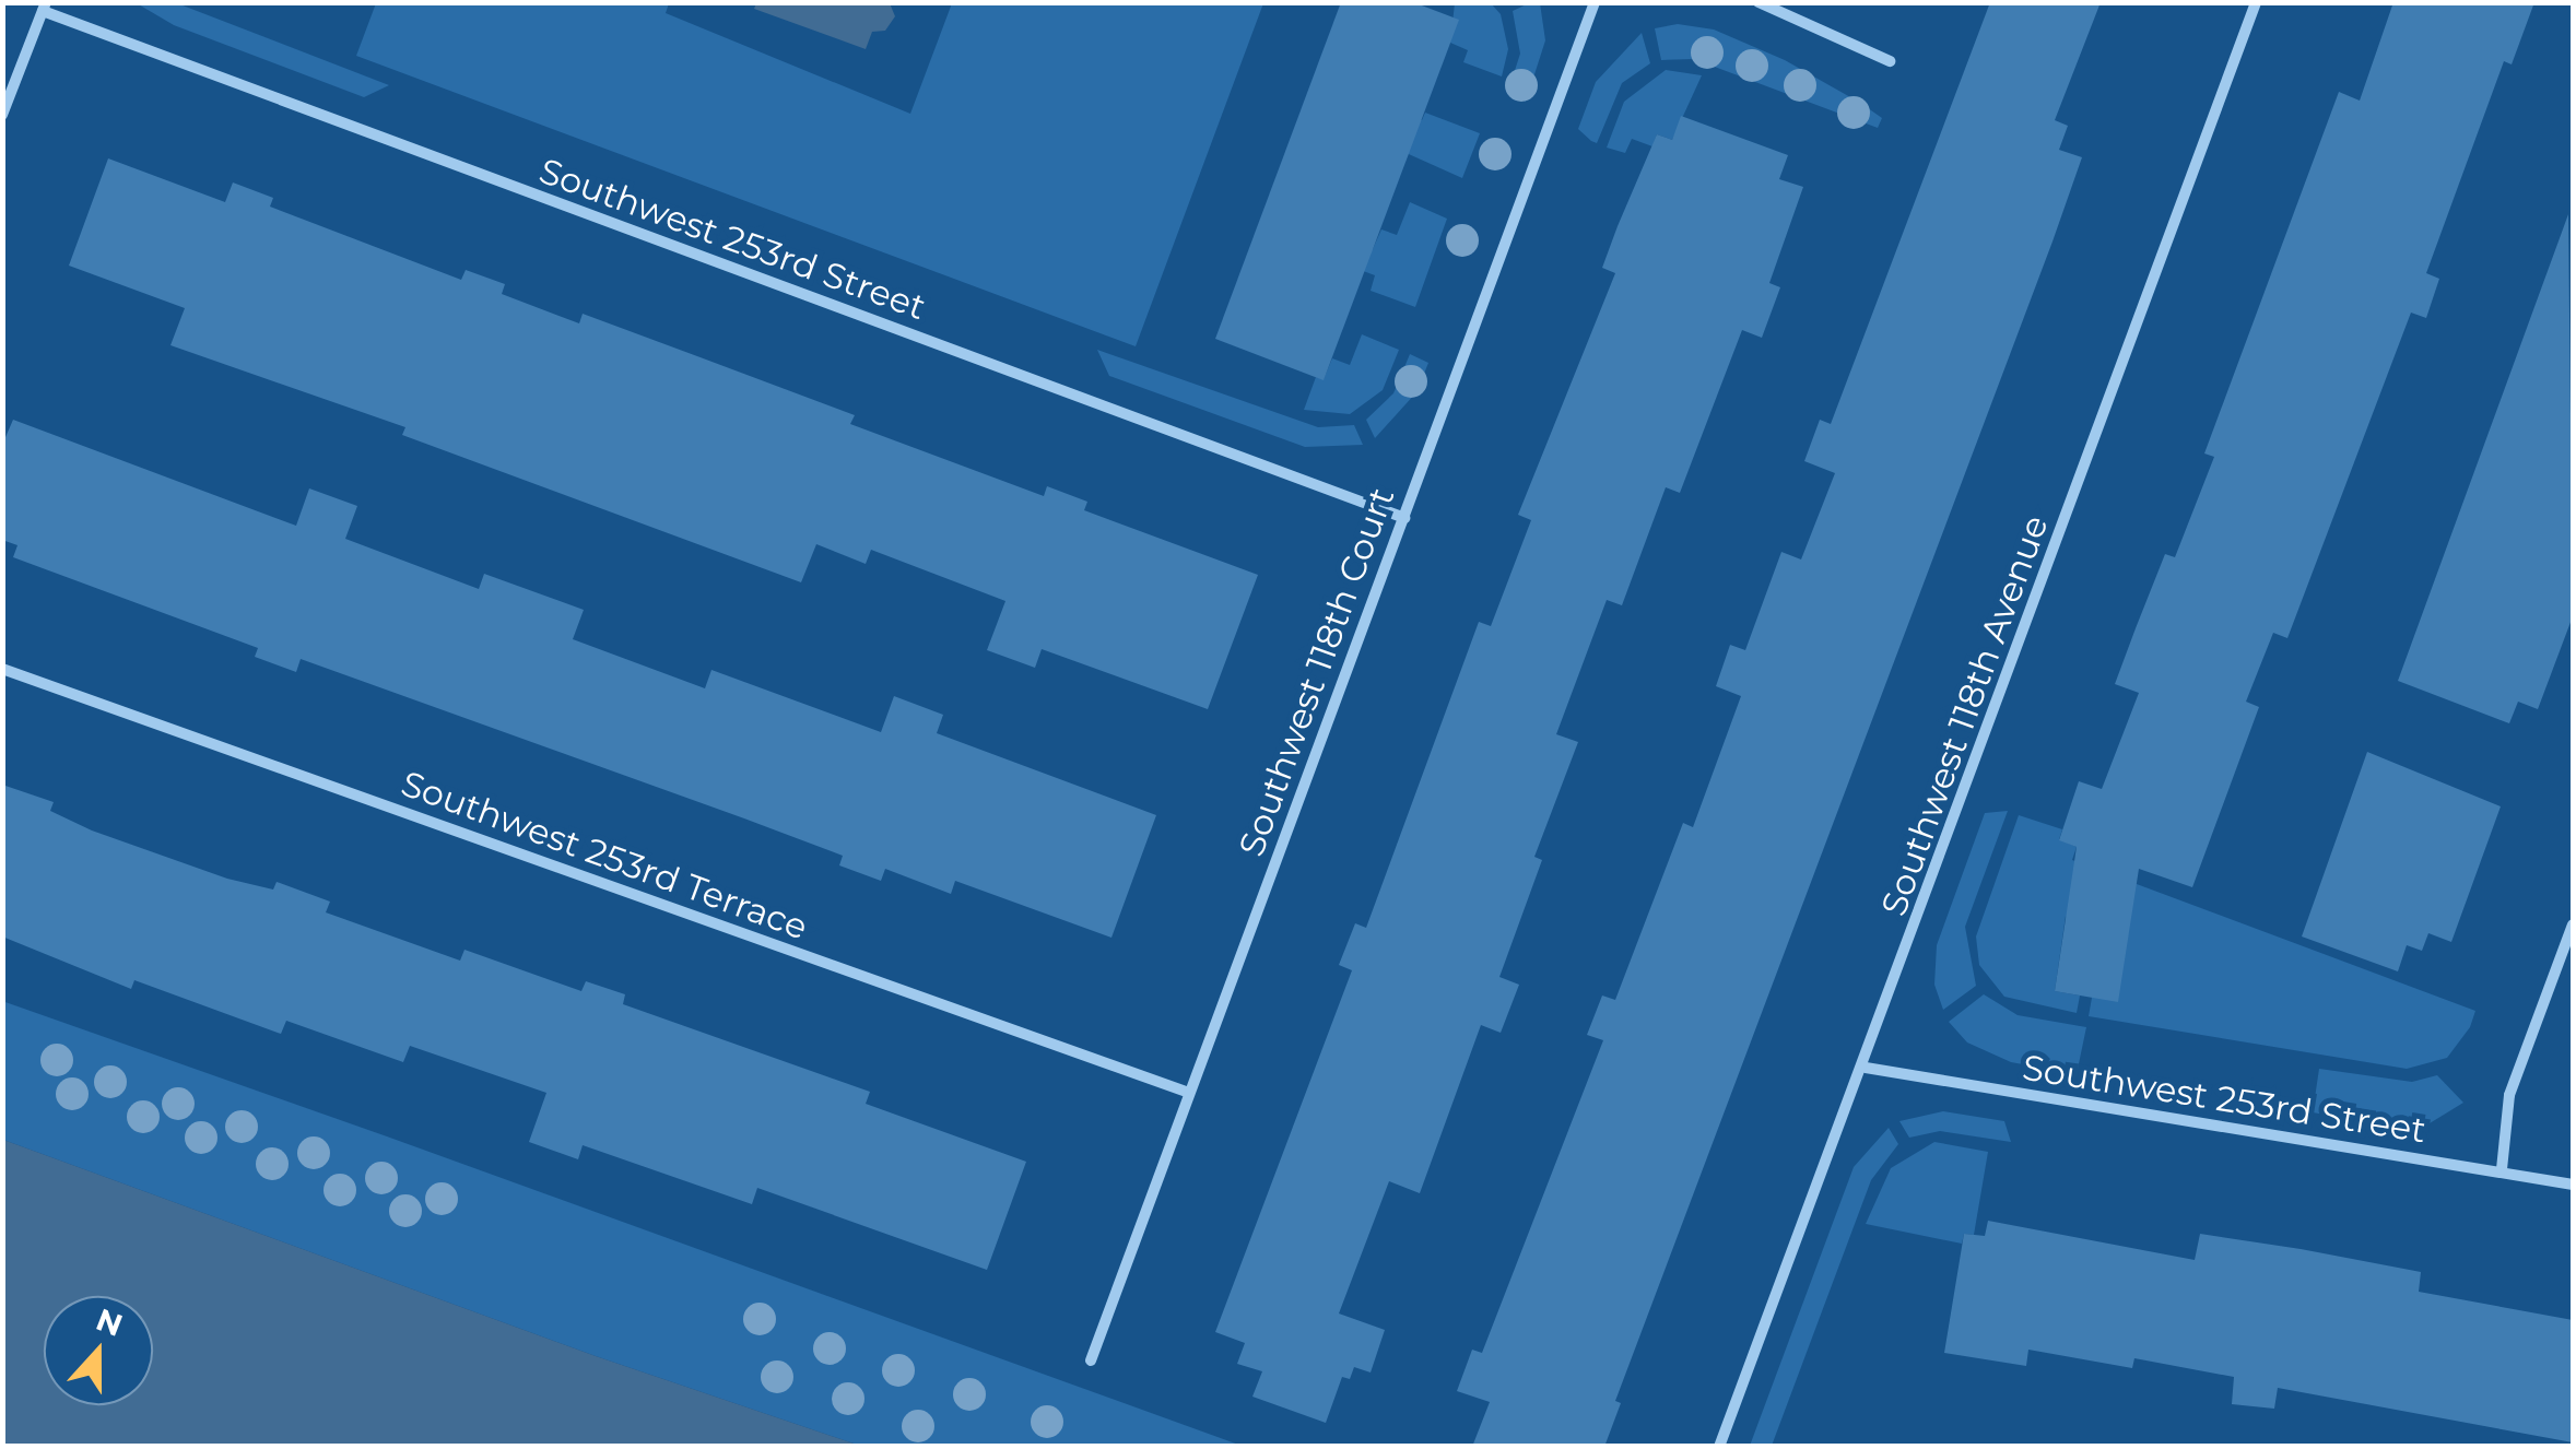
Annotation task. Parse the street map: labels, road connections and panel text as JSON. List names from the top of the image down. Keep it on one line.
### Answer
{"streets":{"street":["Southwest 253rd Street","Southwest 118th Court","Southwest 118th Avenue","Southwest 253rd Terrace"]},"crossings":[["Southwest 253rd Street","Southwest 118th Court"],["Southwest 253rd Street","Southwest 118th Avenue"],["Southwest 118th Court","Southwest 253rd Terrace"]],"north":"top"}
